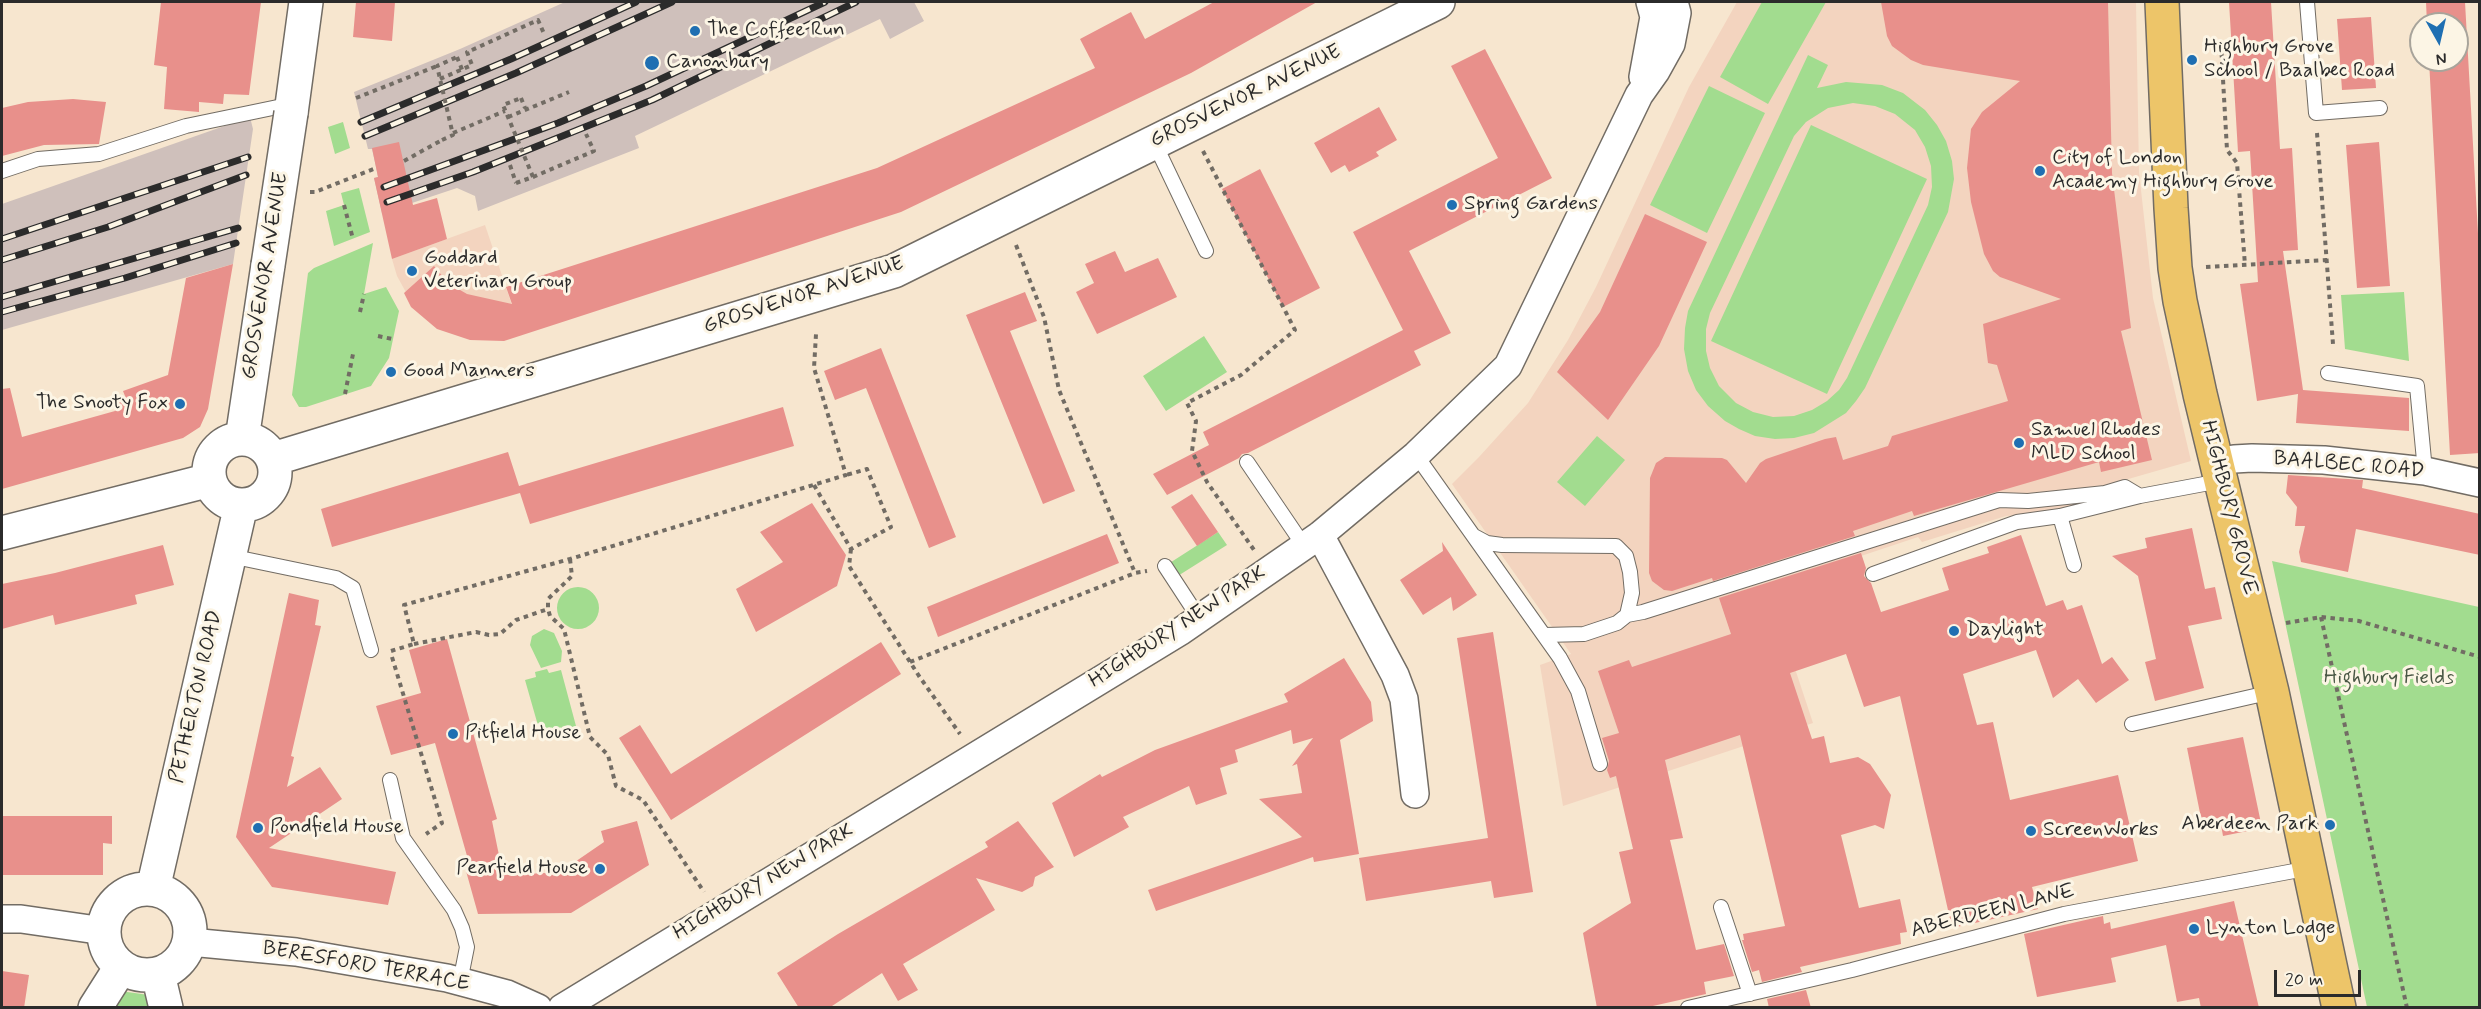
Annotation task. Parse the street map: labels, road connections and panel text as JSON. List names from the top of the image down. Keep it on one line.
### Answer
{"streets":{"main road":["HIGHBURY GROVE"],"street":["GROSVENOR AVENUE","BAALBEC ROAD","HIGHBURY NEW PARK","PETHERTON ROAD","BERESFORD TERRACE"],"lane":["ABERDEEN LANE"]},"crossings":[["GROSVENOR AVENUE","PETHERTON ROAD"],["BAALBEC ROAD","HIGHBURY GROVE"],["HIGHBURY GROVE","ABERDEEN LANE"],["PETHERTON ROAD","BERESFORD TERRACE"]],"parks":["Highbury Fields"],"places":["The Coffee Run","Highbury Grove School / Baalbec Road","Canonbury","City of London Academy Highbury Grove","Spring Gardens","Goddard Veterinary Group","Good Manners","The Snooty Fox","Samuel Rhodes MLD School","Daylight","Pitfield House","Aberdeen Park","Pondfield House","ScreenWorks","Pearfield House","Lynton Lodge"],"scale_bar":"20 m","north":"bottom"}
